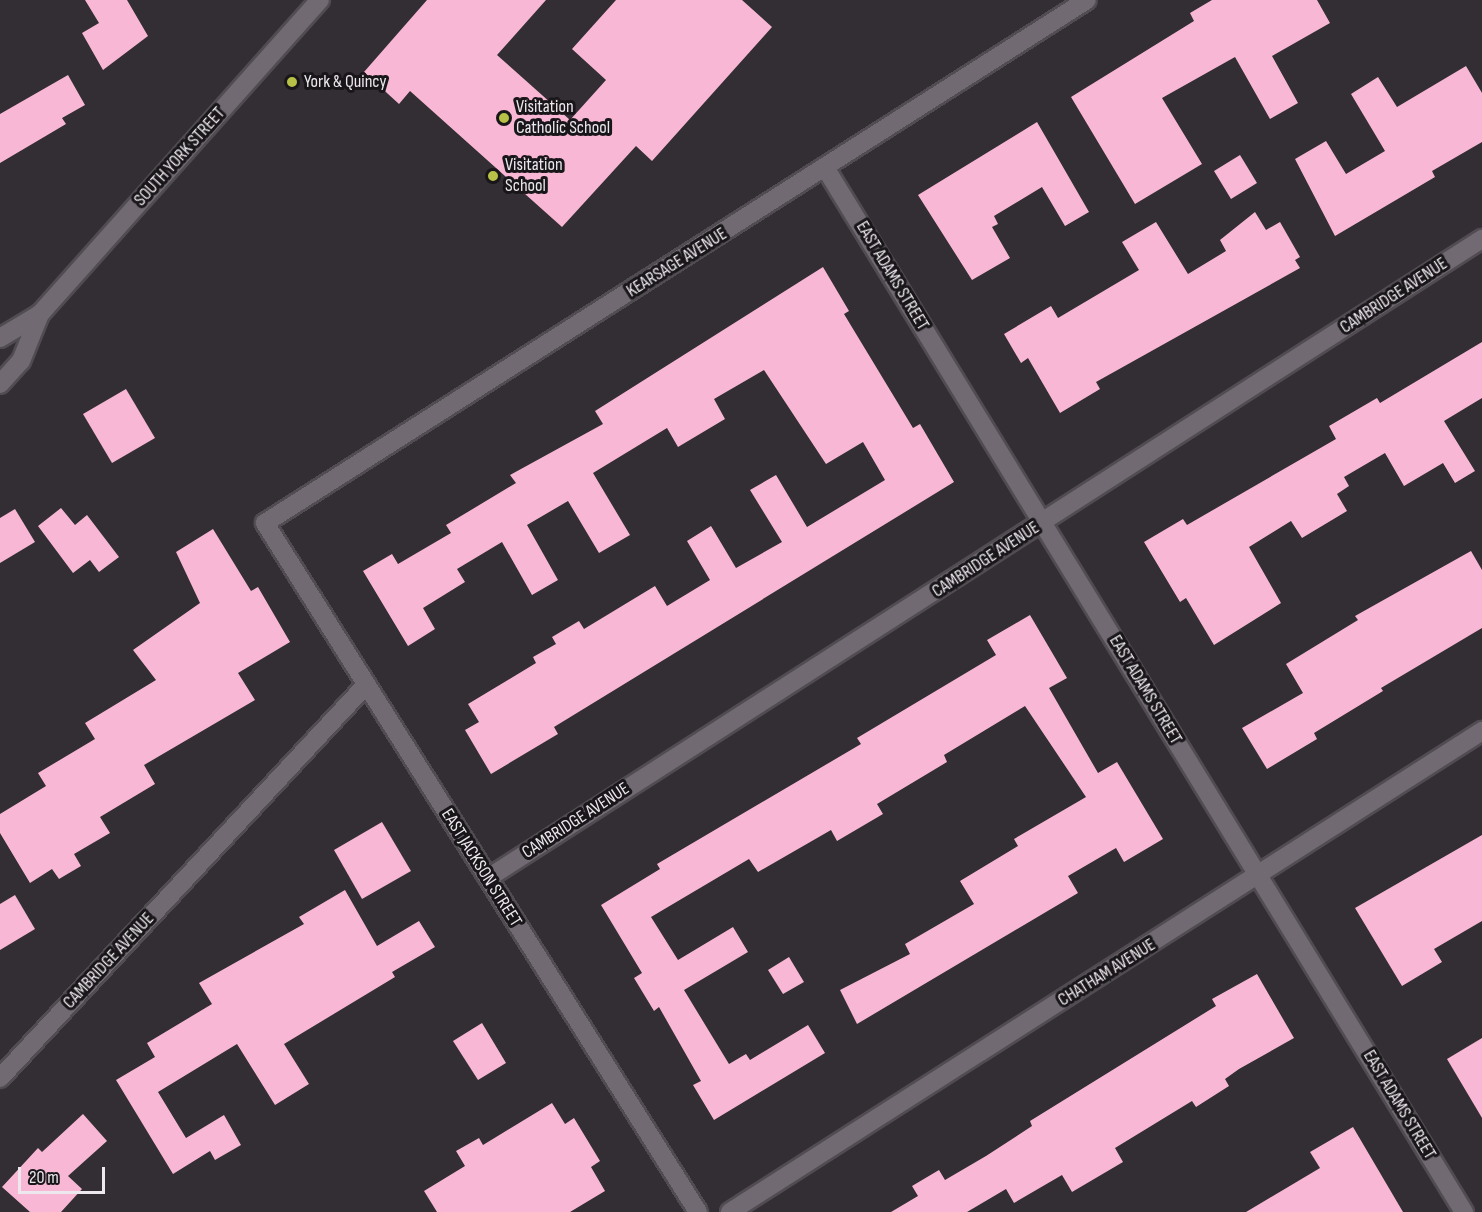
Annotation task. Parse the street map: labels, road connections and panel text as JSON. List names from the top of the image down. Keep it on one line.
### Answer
{"streets":{"street":["SOUTH YORK STREET","KEARSAGE AVENUE","EAST ADAMS STREET","CAMBRIDGE AVENUE","EAST JACKSON STREET","CHATHAM AVENUE"]},"crossings":[["KEARSAGE AVENUE","EAST ADAMS STREET"],["KEARSAGE AVENUE","EAST JACKSON STREET"],["EAST ADAMS STREET","CAMBRIDGE AVENUE"],["EAST ADAMS STREET","CHATHAM AVENUE"],["CAMBRIDGE AVENUE","EAST JACKSON STREET"]],"places":["York & Quincy","Visitation Catholic School","Visitation School"],"scale_bar":"20 m"}
